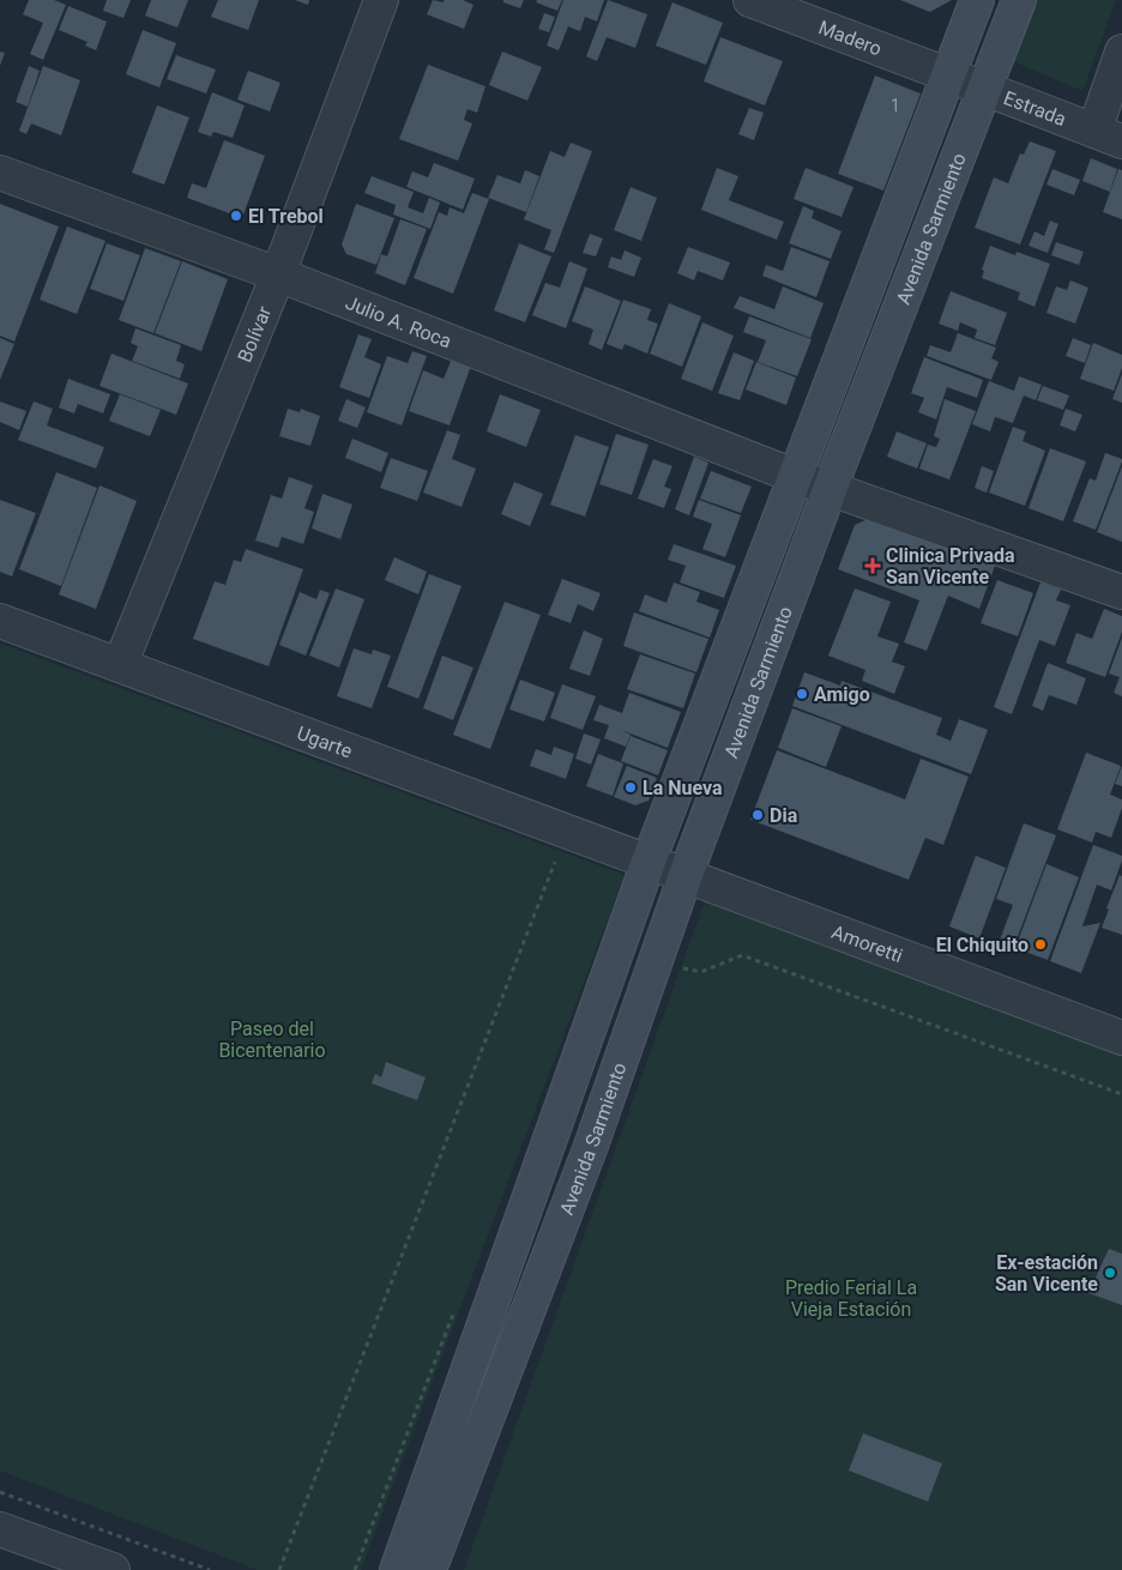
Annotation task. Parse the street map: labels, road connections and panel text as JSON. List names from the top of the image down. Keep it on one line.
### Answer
{"streets":{"main road":["Avenida Sarmiento"],"street":["Madero","Estrada","Julio A. Roca","Bolívar","Ugarte","Amoretti"]},"crossings":[["Madero","Estrada"],["Madero","Avenida Sarmiento"],["Estrada","Avenida Sarmiento"],["Avenida Sarmiento","Julio A. Roca"],["Avenida Sarmiento","Ugarte"],["Avenida Sarmiento","Amoretti"],["Julio A. Roca","Bolívar"],["Bolívar","Ugarte"],["Ugarte","Amoretti"]],"parks":["Paseo del Bicentenario","Predio Ferial La Vieja Estación"],"places":{"other":["El Trebol","Amigo","La Nueva","Dia","El Chiquito","Ex-estación San Vicente"],"health":["Clinica Privada San Vicente"]},"house_numbers":["1"]}
